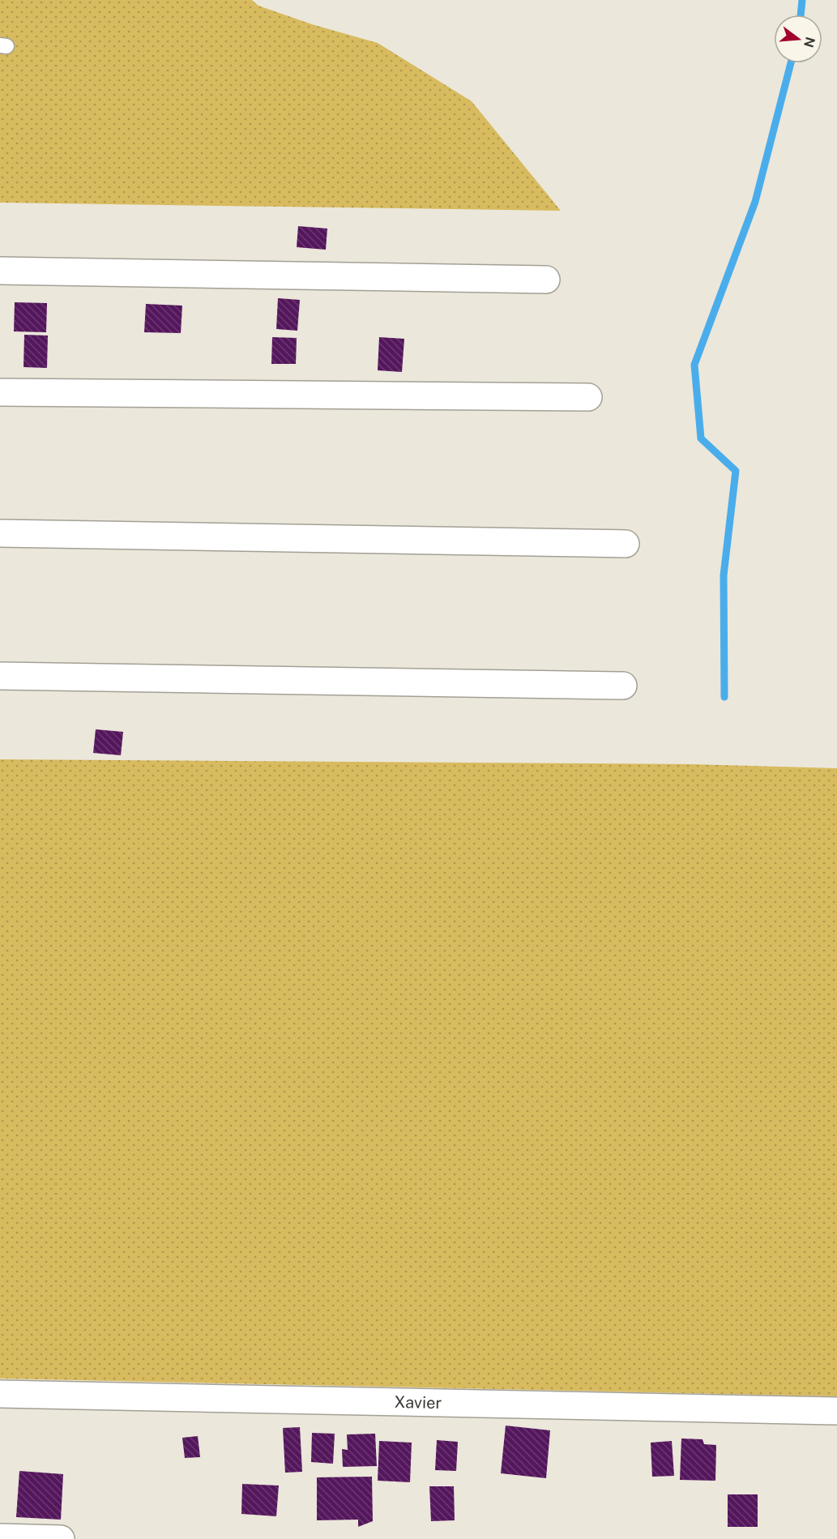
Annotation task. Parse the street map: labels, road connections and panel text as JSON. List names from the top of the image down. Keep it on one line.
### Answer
{"streets":{"street":["Xavier"]},"north":"right"}
